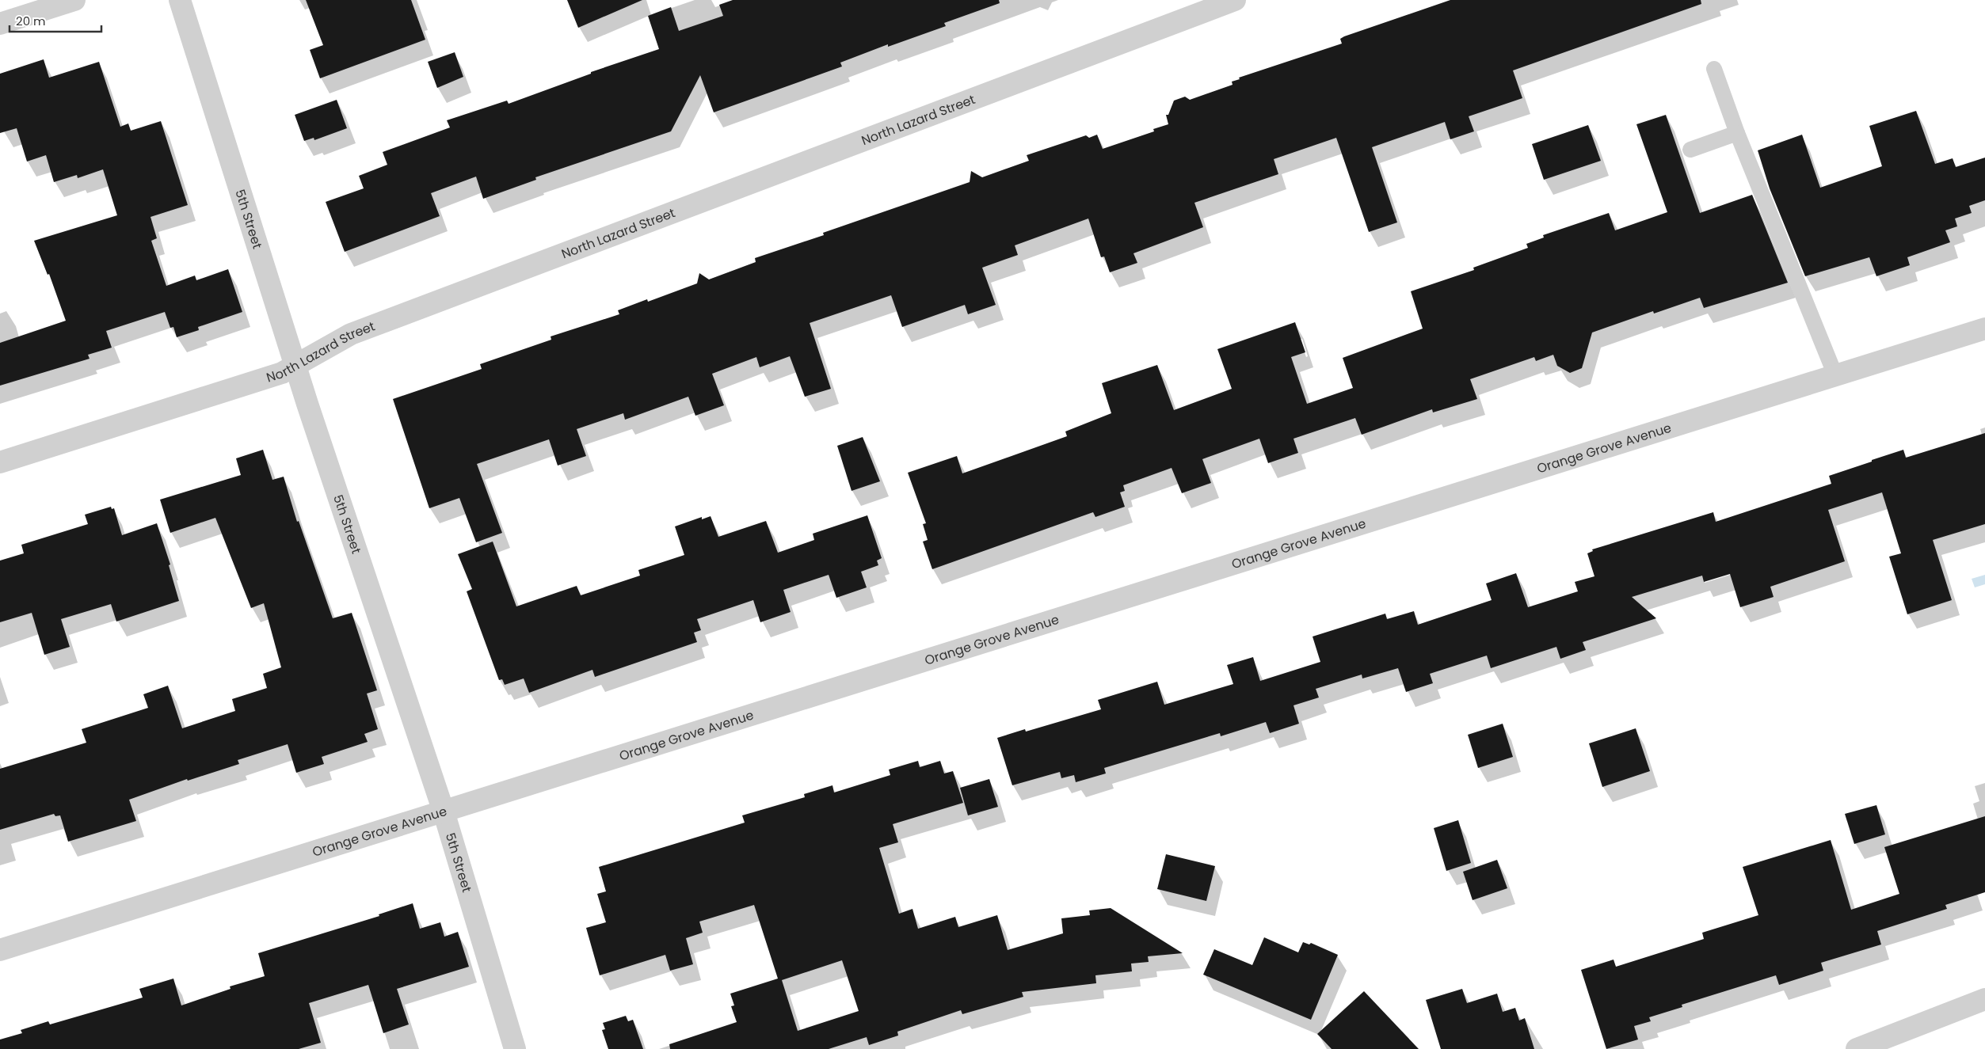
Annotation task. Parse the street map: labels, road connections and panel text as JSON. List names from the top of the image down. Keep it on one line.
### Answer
{"streets":{"street":["North Lazard Street","5th Street","Orange Grove Avenue"]},"crossings":[["North Lazard Street","5th Street"],["5th Street","Orange Grove Avenue"]],"scale_bar":"20 m"}
